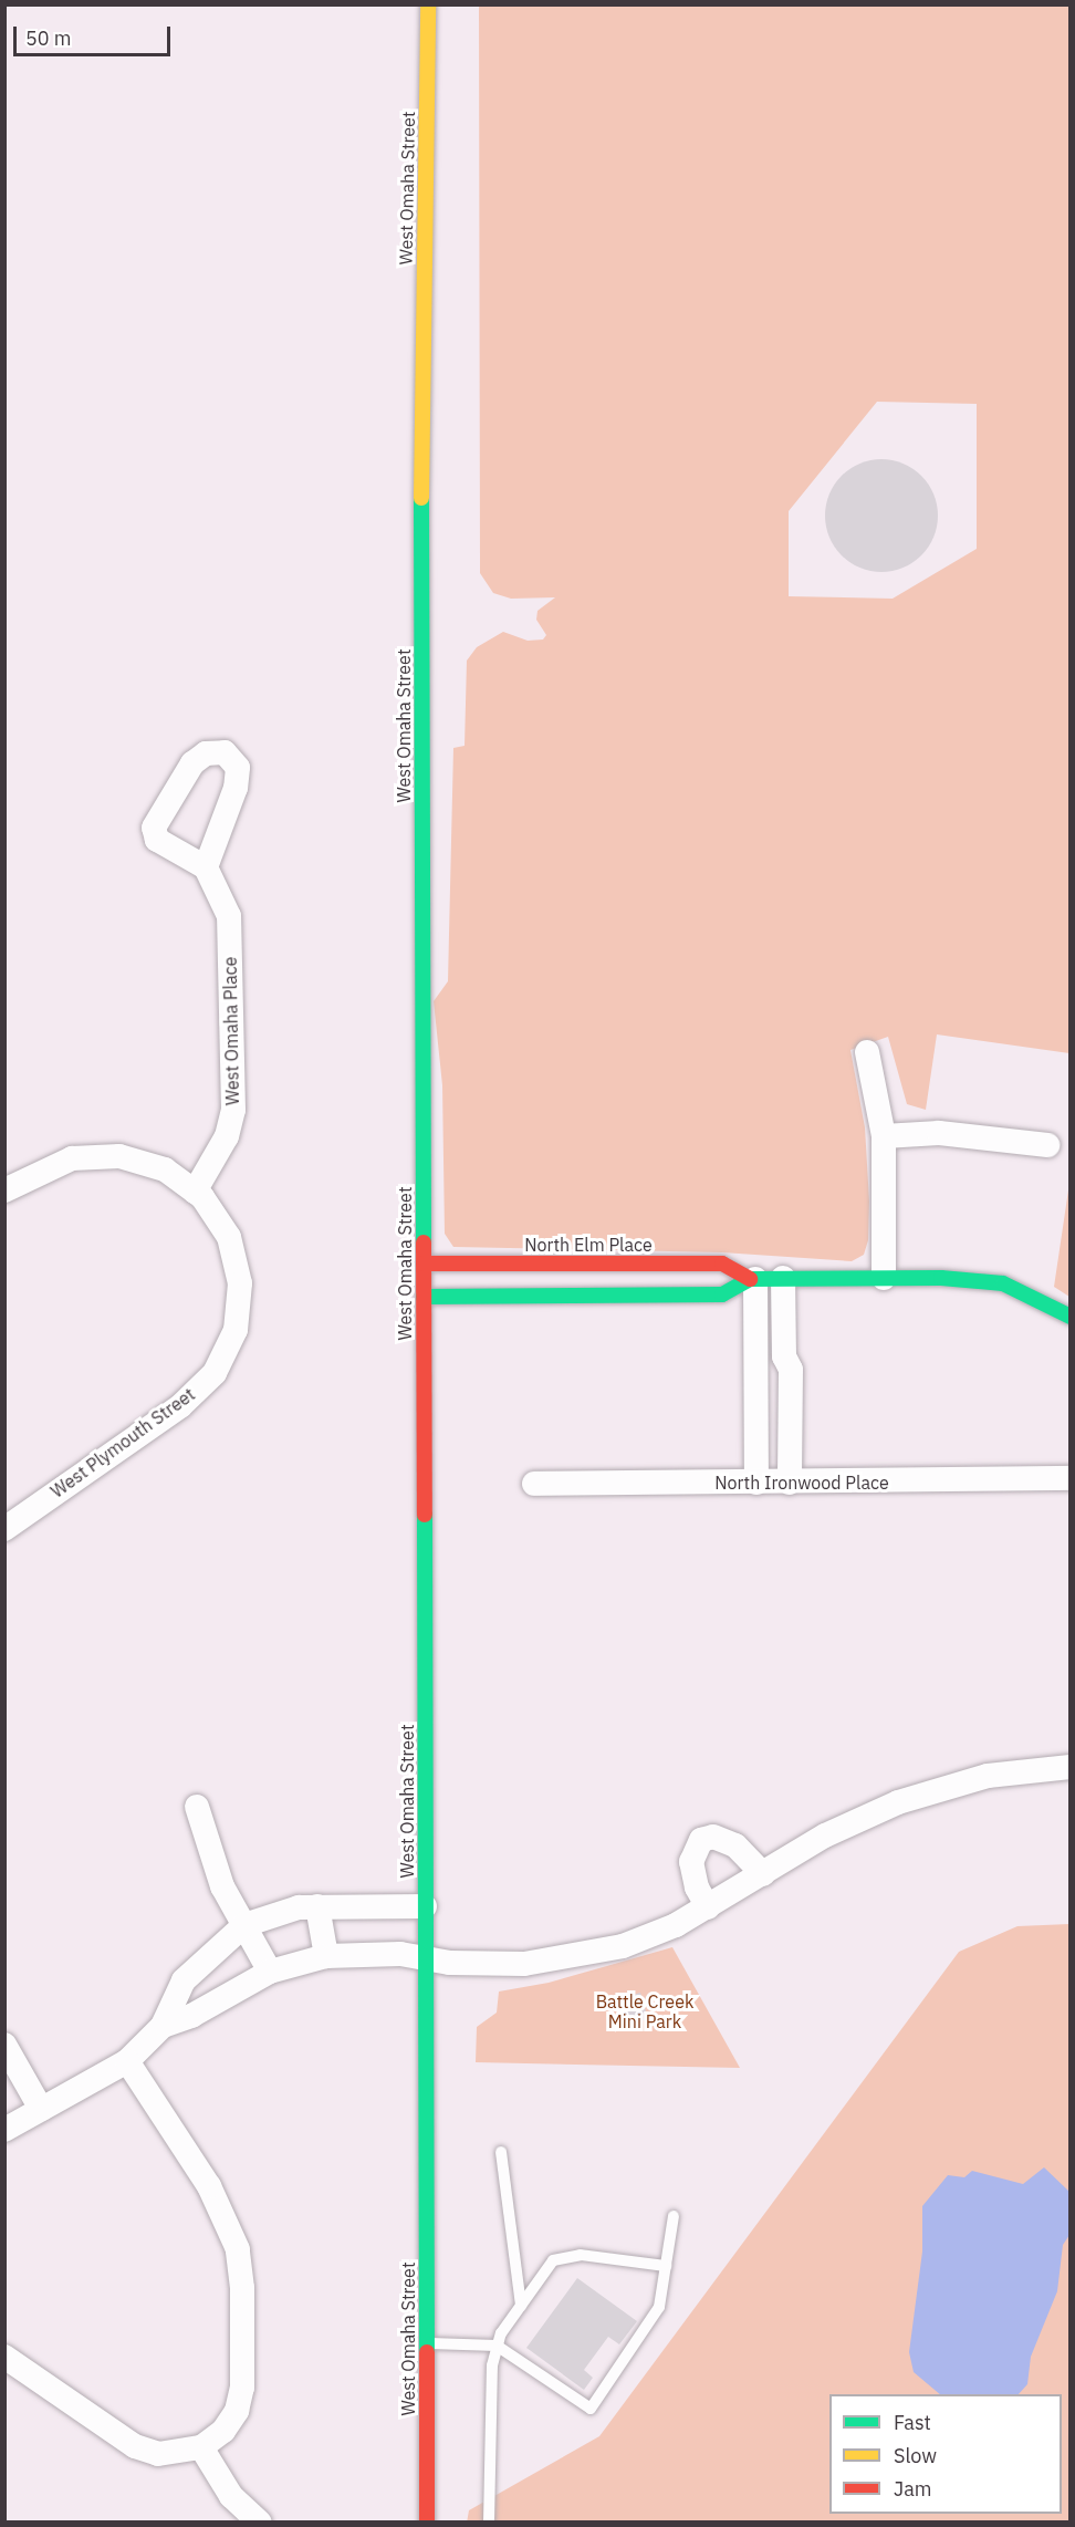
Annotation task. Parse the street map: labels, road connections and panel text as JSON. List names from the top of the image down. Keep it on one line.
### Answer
{"streets":{"main road":["West Omaha Street","North Elm Place"],"street":["West Omaha Place","West Plymouth Street","North Ironwood Place"]},"crossings":[["West Omaha Street","North Elm Place"],["West Omaha Place","West Plymouth Street"]],"parks":["Battle Creek Mini Park"],"legend":["Fast","Slow","Jam"],"scale_bar":"50 m"}
